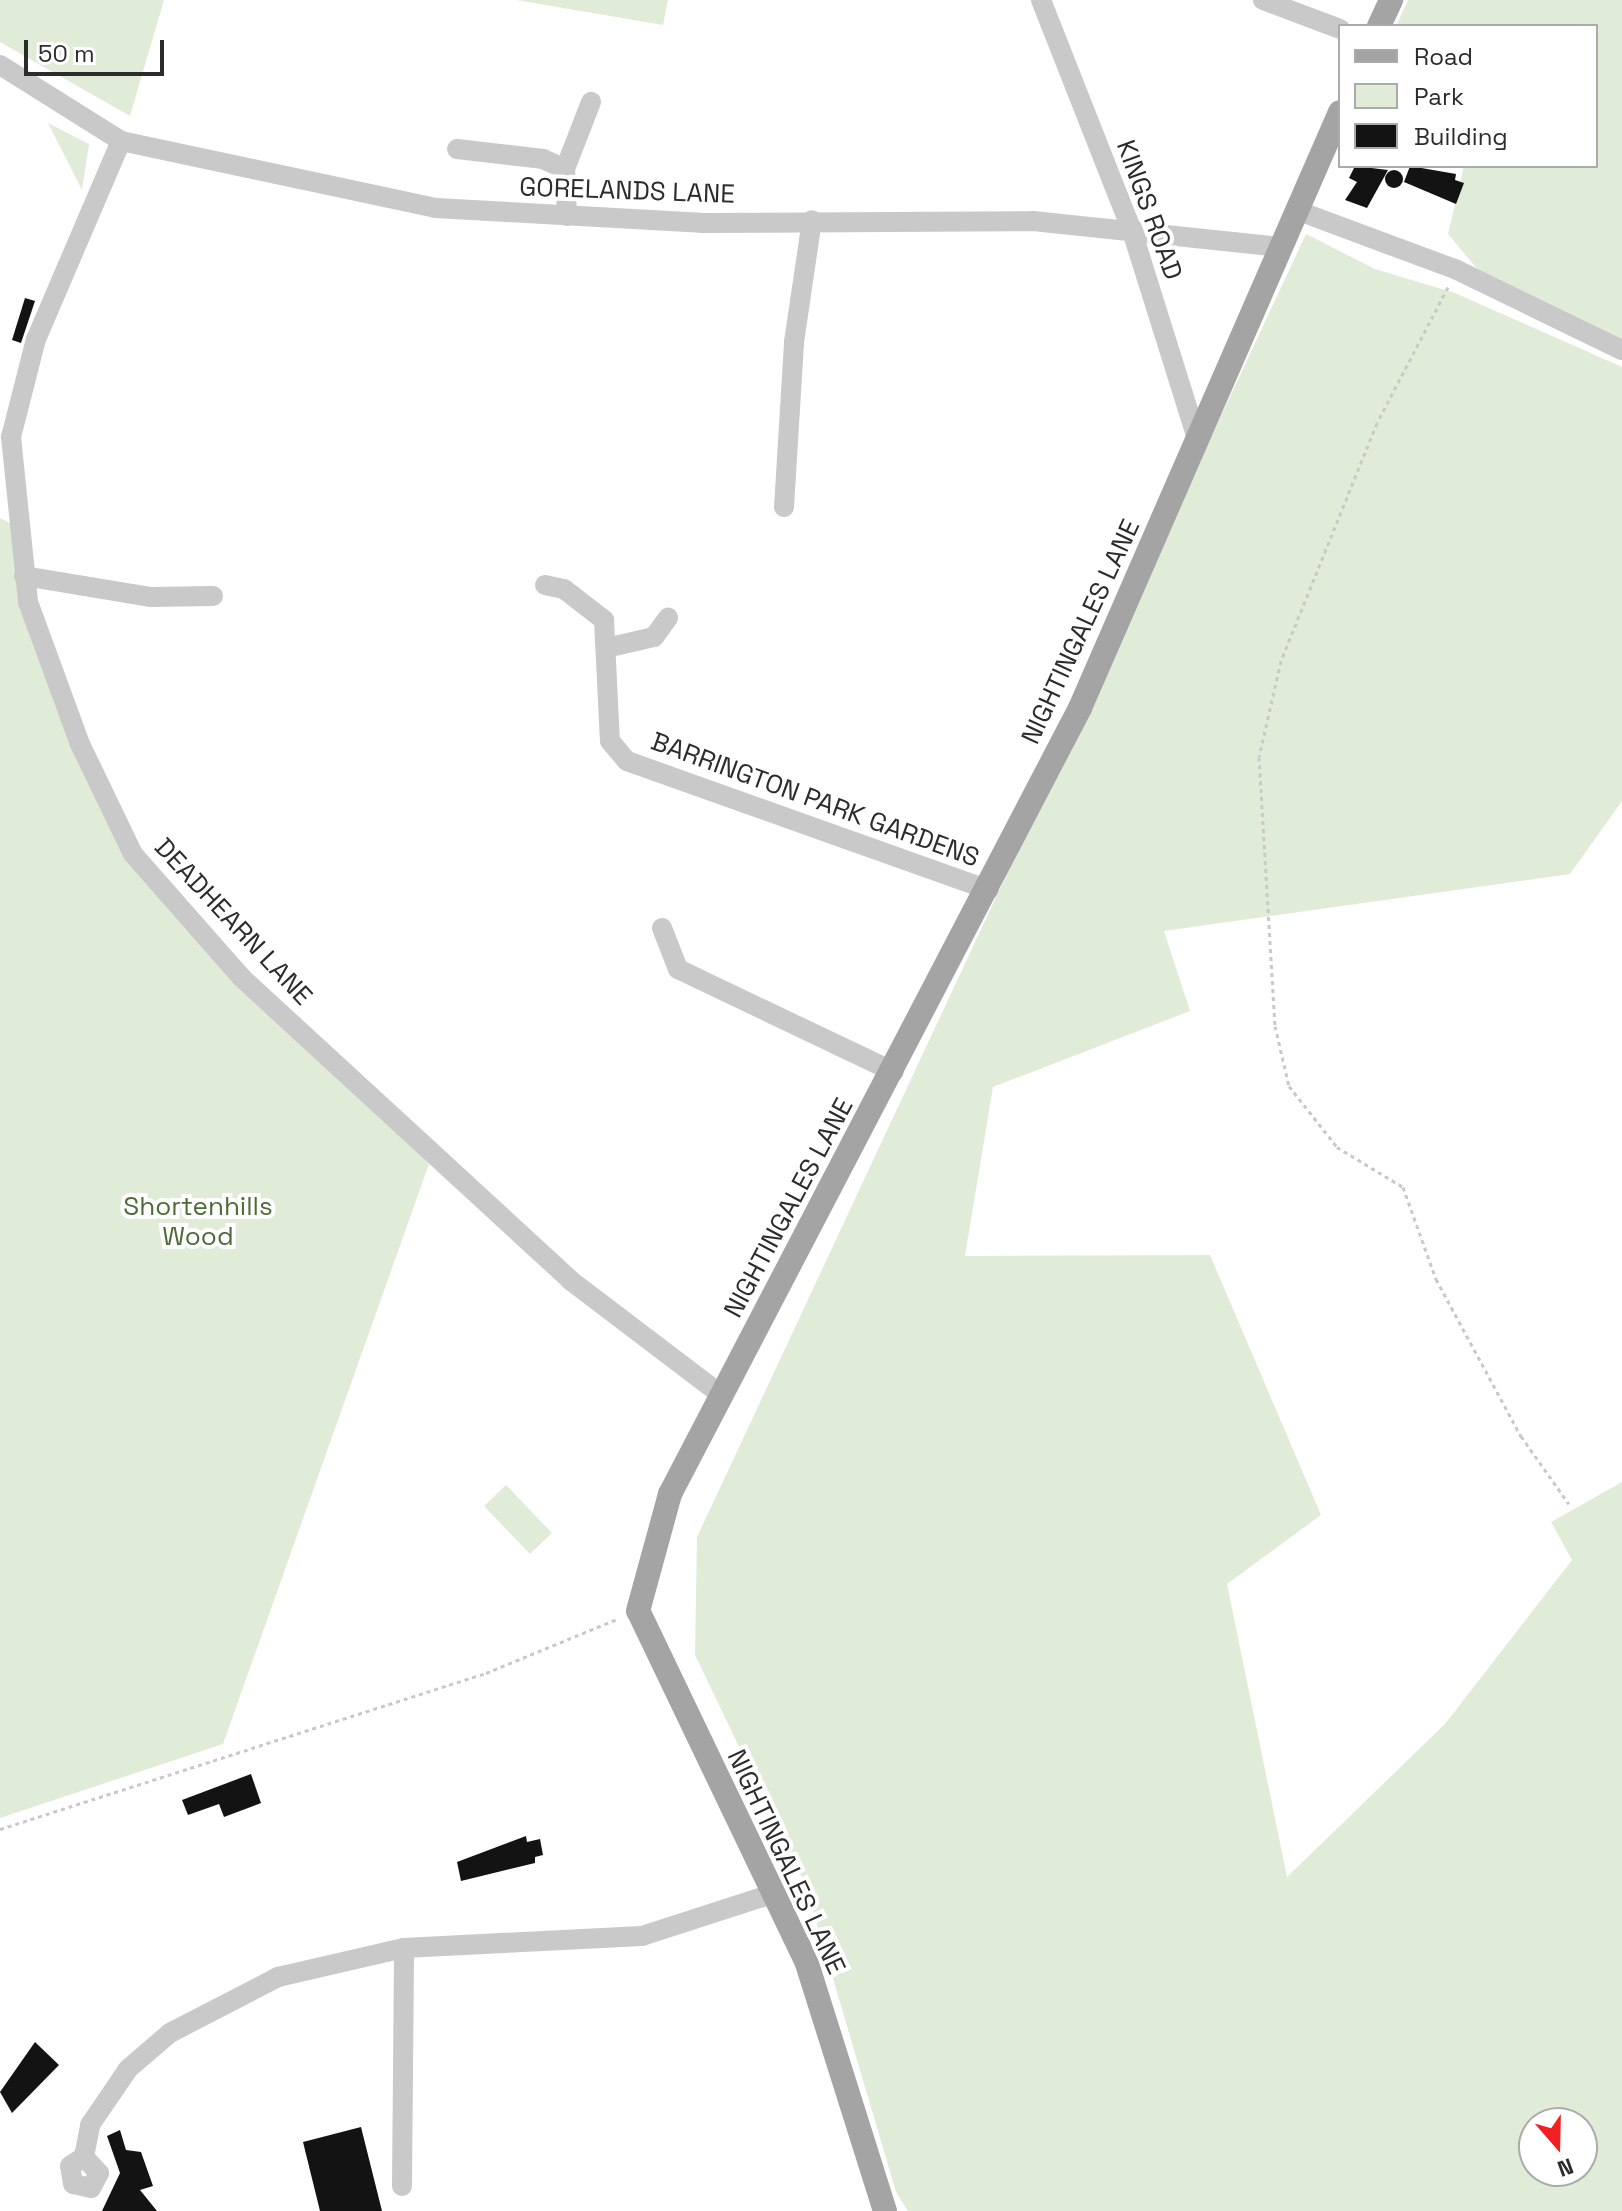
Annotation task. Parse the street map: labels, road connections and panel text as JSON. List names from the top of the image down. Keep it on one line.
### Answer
{"streets":{"main road":["NIGHTINGALES LANE"],"street":["GORELANDS LANE","KINGS ROAD","BARRINGTON PARK GARDENS","DEADHEARN LANE"]},"crossings":[["GORELANDS LANE","KINGS ROAD"],["GORELANDS LANE","NIGHTINGALES LANE"],["GORELANDS LANE","DEADHEARN LANE"],["KINGS ROAD","NIGHTINGALES LANE"],["NIGHTINGALES LANE","BARRINGTON PARK GARDENS"],["NIGHTINGALES LANE","DEADHEARN LANE"]],"parks":["Shortenhills Wood"],"legend":["Road","Park","Building"],"scale_bar":"50 m","north":"bottom"}
